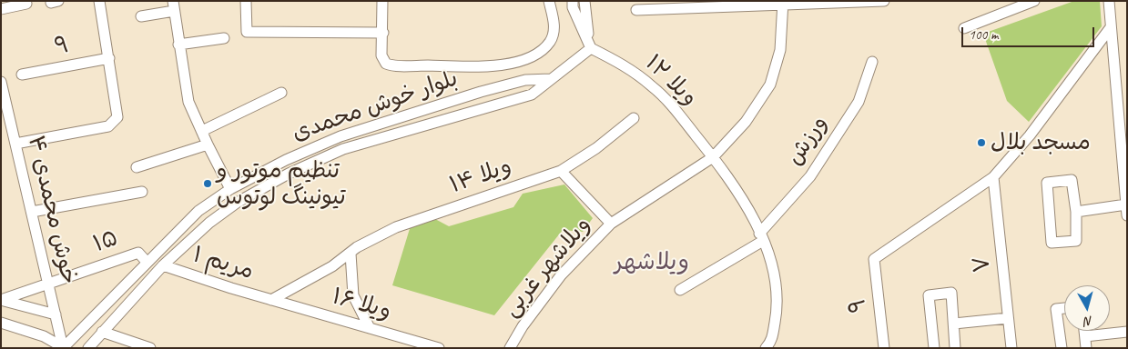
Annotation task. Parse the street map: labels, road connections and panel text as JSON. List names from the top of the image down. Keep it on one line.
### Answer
{"streets":{"street":["۹","ویلا ۱۲","بلوار خوش محمدی","ورزش","۱۴ ویلا","خوش محمدی ۴","۱۵","۱ مریم","۷","ویلاشهر غربی","۱۶ ویلا"]},"crossings":[["۹","۷"],["ویلا ۱۲","ورزش"],["ویلا ۱۲","ویلاشهر غربی"],["بلوار خوش محمدی","خوش محمدی ۴"],["بلوار خوش محمدی","۱۵"],["بلوار خوش محمدی","۱ مریم"],["۱۴ ویلا","۱ مریم"],["۱۴ ویلا","۱۶ ویلا"],["خوش محمدی ۴","۱۵"],["۱ مریم","۱۶ ویلا"]],"districts":["ویلاشهر"],"places":["مسجد بلال","تنظیم موتور و تیونینگ لوتوس"],"scale_bar":"100 m","north":"bottom"}
